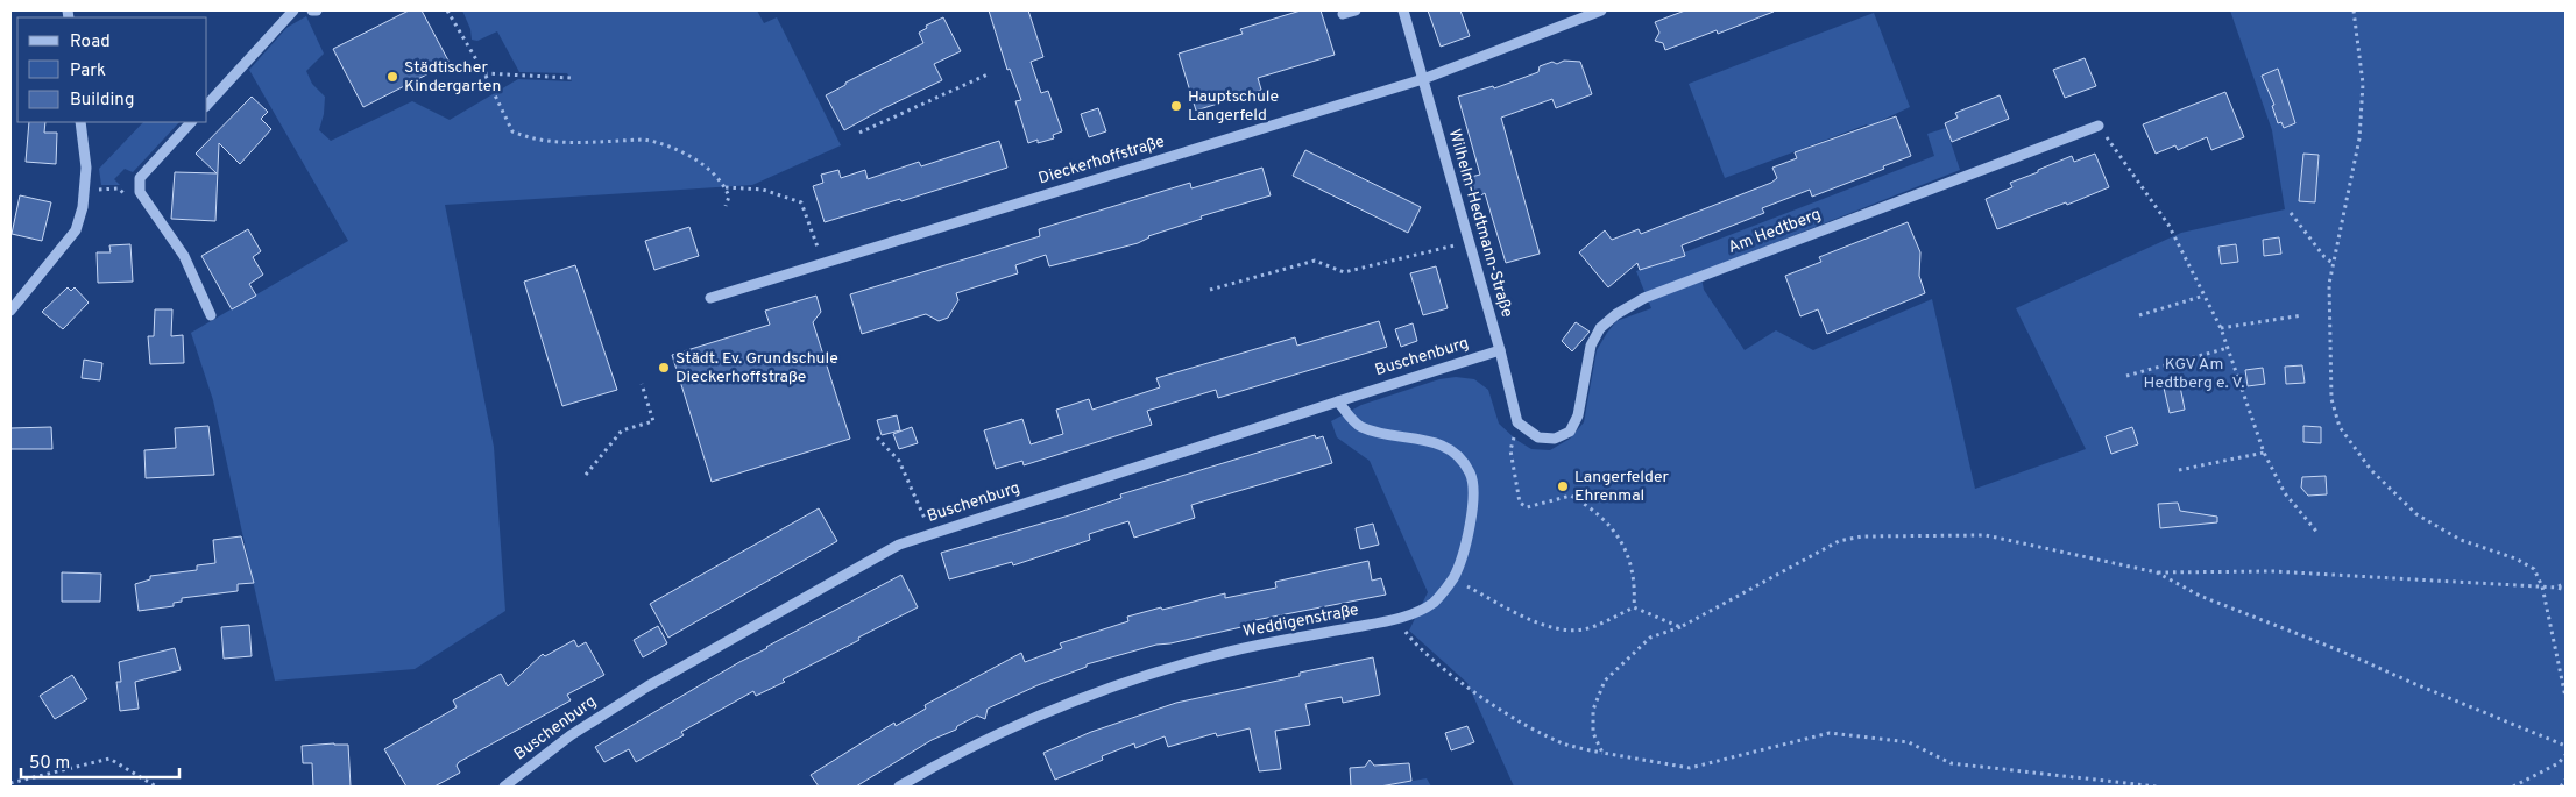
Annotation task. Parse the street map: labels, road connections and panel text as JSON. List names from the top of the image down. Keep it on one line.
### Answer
{"streets":{"street":["Dieckerhoffstraße","Wilhelm-Hedtmann-Straße","Am Hedtberg","Buschenburg","Weddigenstraße"]},"crossings":[["Dieckerhoffstraße","Wilhelm-Hedtmann-Straße"],["Wilhelm-Hedtmann-Straße","Am Hedtberg"],["Wilhelm-Hedtmann-Straße","Buschenburg"],["Buschenburg","Weddigenstraße"]],"parks":["KGV Am Hedtberg e. V."],"places":["Städtischer Kindergarten","Hauptschule Langerfeld","Städt. Ev. Grundschule Dieckerhoffstraße","Langerfelder Ehrenmal"],"legend":["Road","Park","Building"],"scale_bar":"50 m"}
